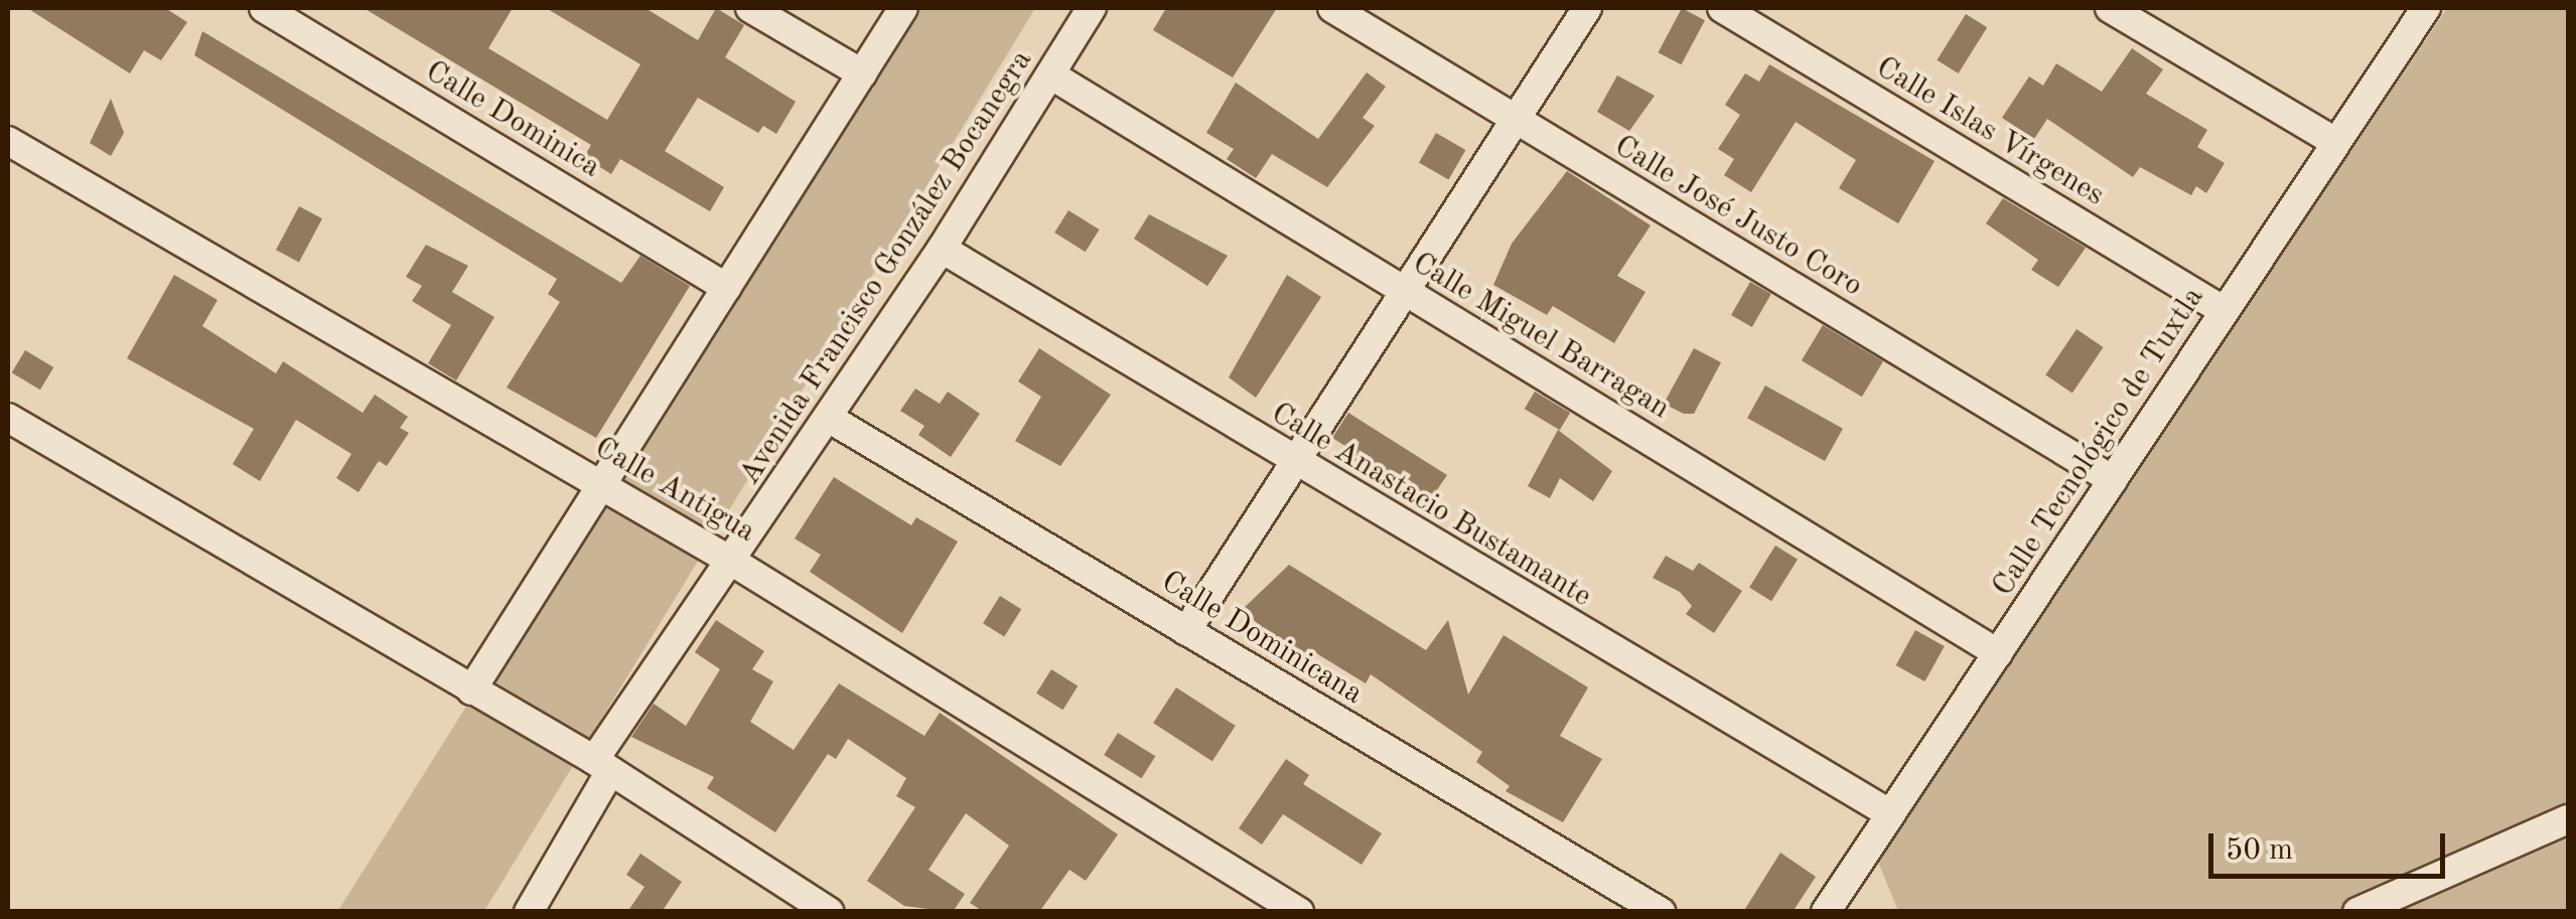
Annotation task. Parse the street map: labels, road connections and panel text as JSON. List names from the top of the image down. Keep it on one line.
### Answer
{"streets":{"street":["Calle Dominica","Calle Islas Vírgenes","Calle José Justo Coro","Avenida Francisco González Bocanegra","Calle Miguel Barragan","Calle Tecnológico de Tuxtla","Calle Antigua","Calle Anastacio Bustamante","Calle Dominicana"]},"crossings":[["Calle Islas Vírgenes","Calle Tecnológico de Tuxtla"],["Calle José Justo Coro","Calle Tecnológico de Tuxtla"],["Avenida Francisco González Bocanegra","Calle Miguel Barragan"],["Avenida Francisco González Bocanegra","Calle Antigua"],["Avenida Francisco González Bocanegra","Calle Anastacio Bustamante"],["Avenida Francisco González Bocanegra","Calle Dominicana"],["Calle Miguel Barragan","Calle Tecnológico de Tuxtla"],["Calle Tecnológico de Tuxtla","Calle Anastacio Bustamante"]],"scale_bar":"50 m"}
